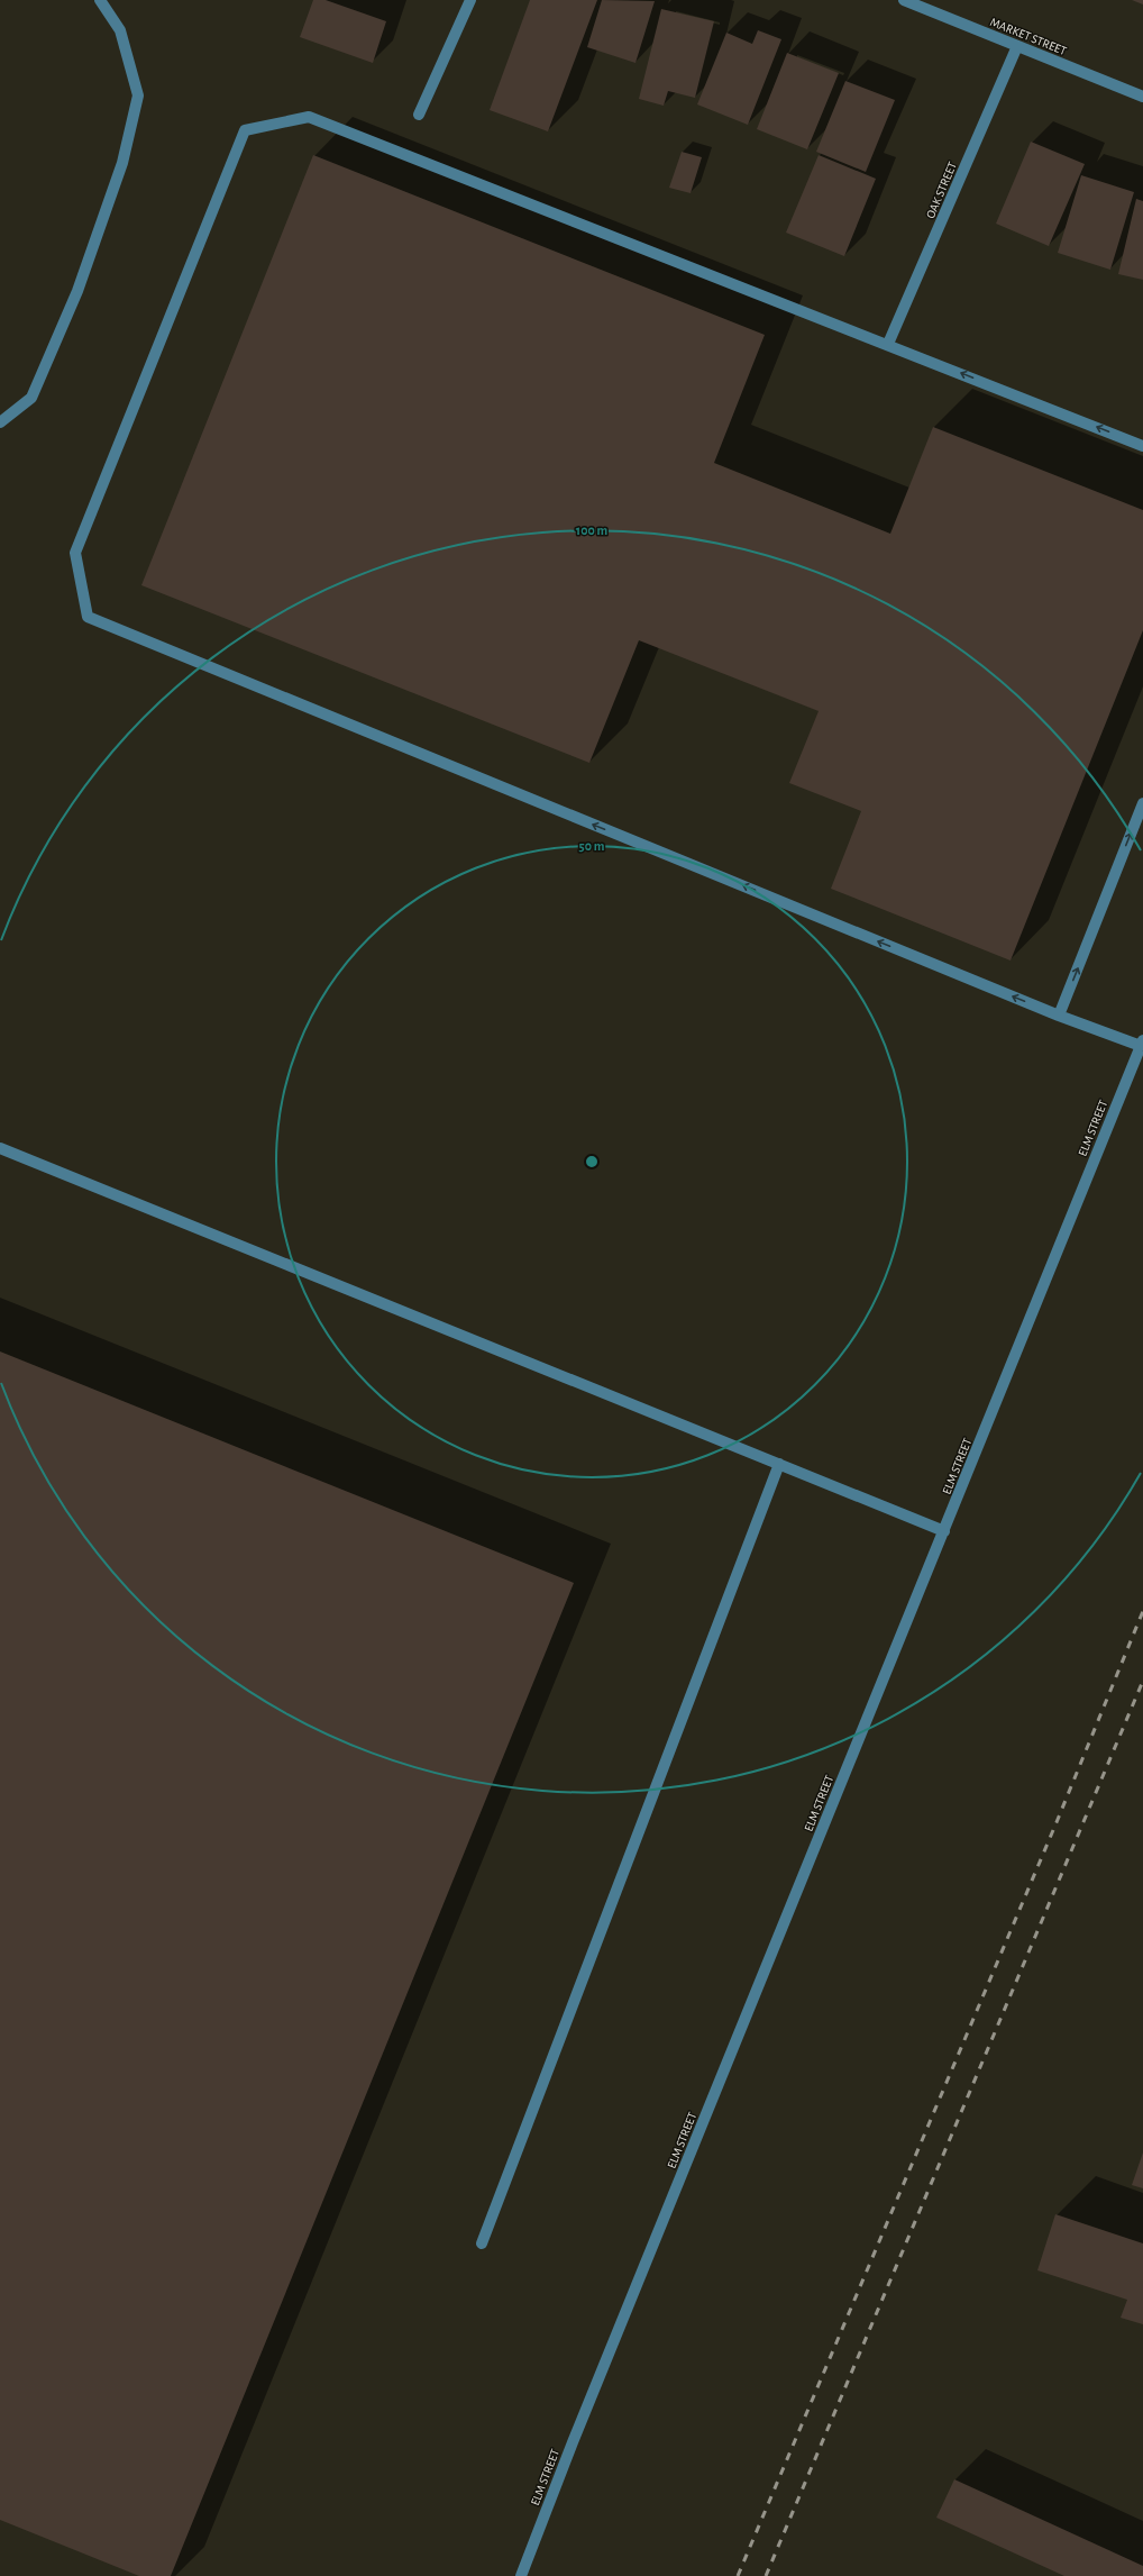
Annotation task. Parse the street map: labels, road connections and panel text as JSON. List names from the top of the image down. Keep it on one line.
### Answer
{"streets":{"street":["MARKET STREET","OAK STREET","ELM STREET"]},"crossings":[["MARKET STREET","OAK STREET"]],"rings":["100 m","50 m"]}
